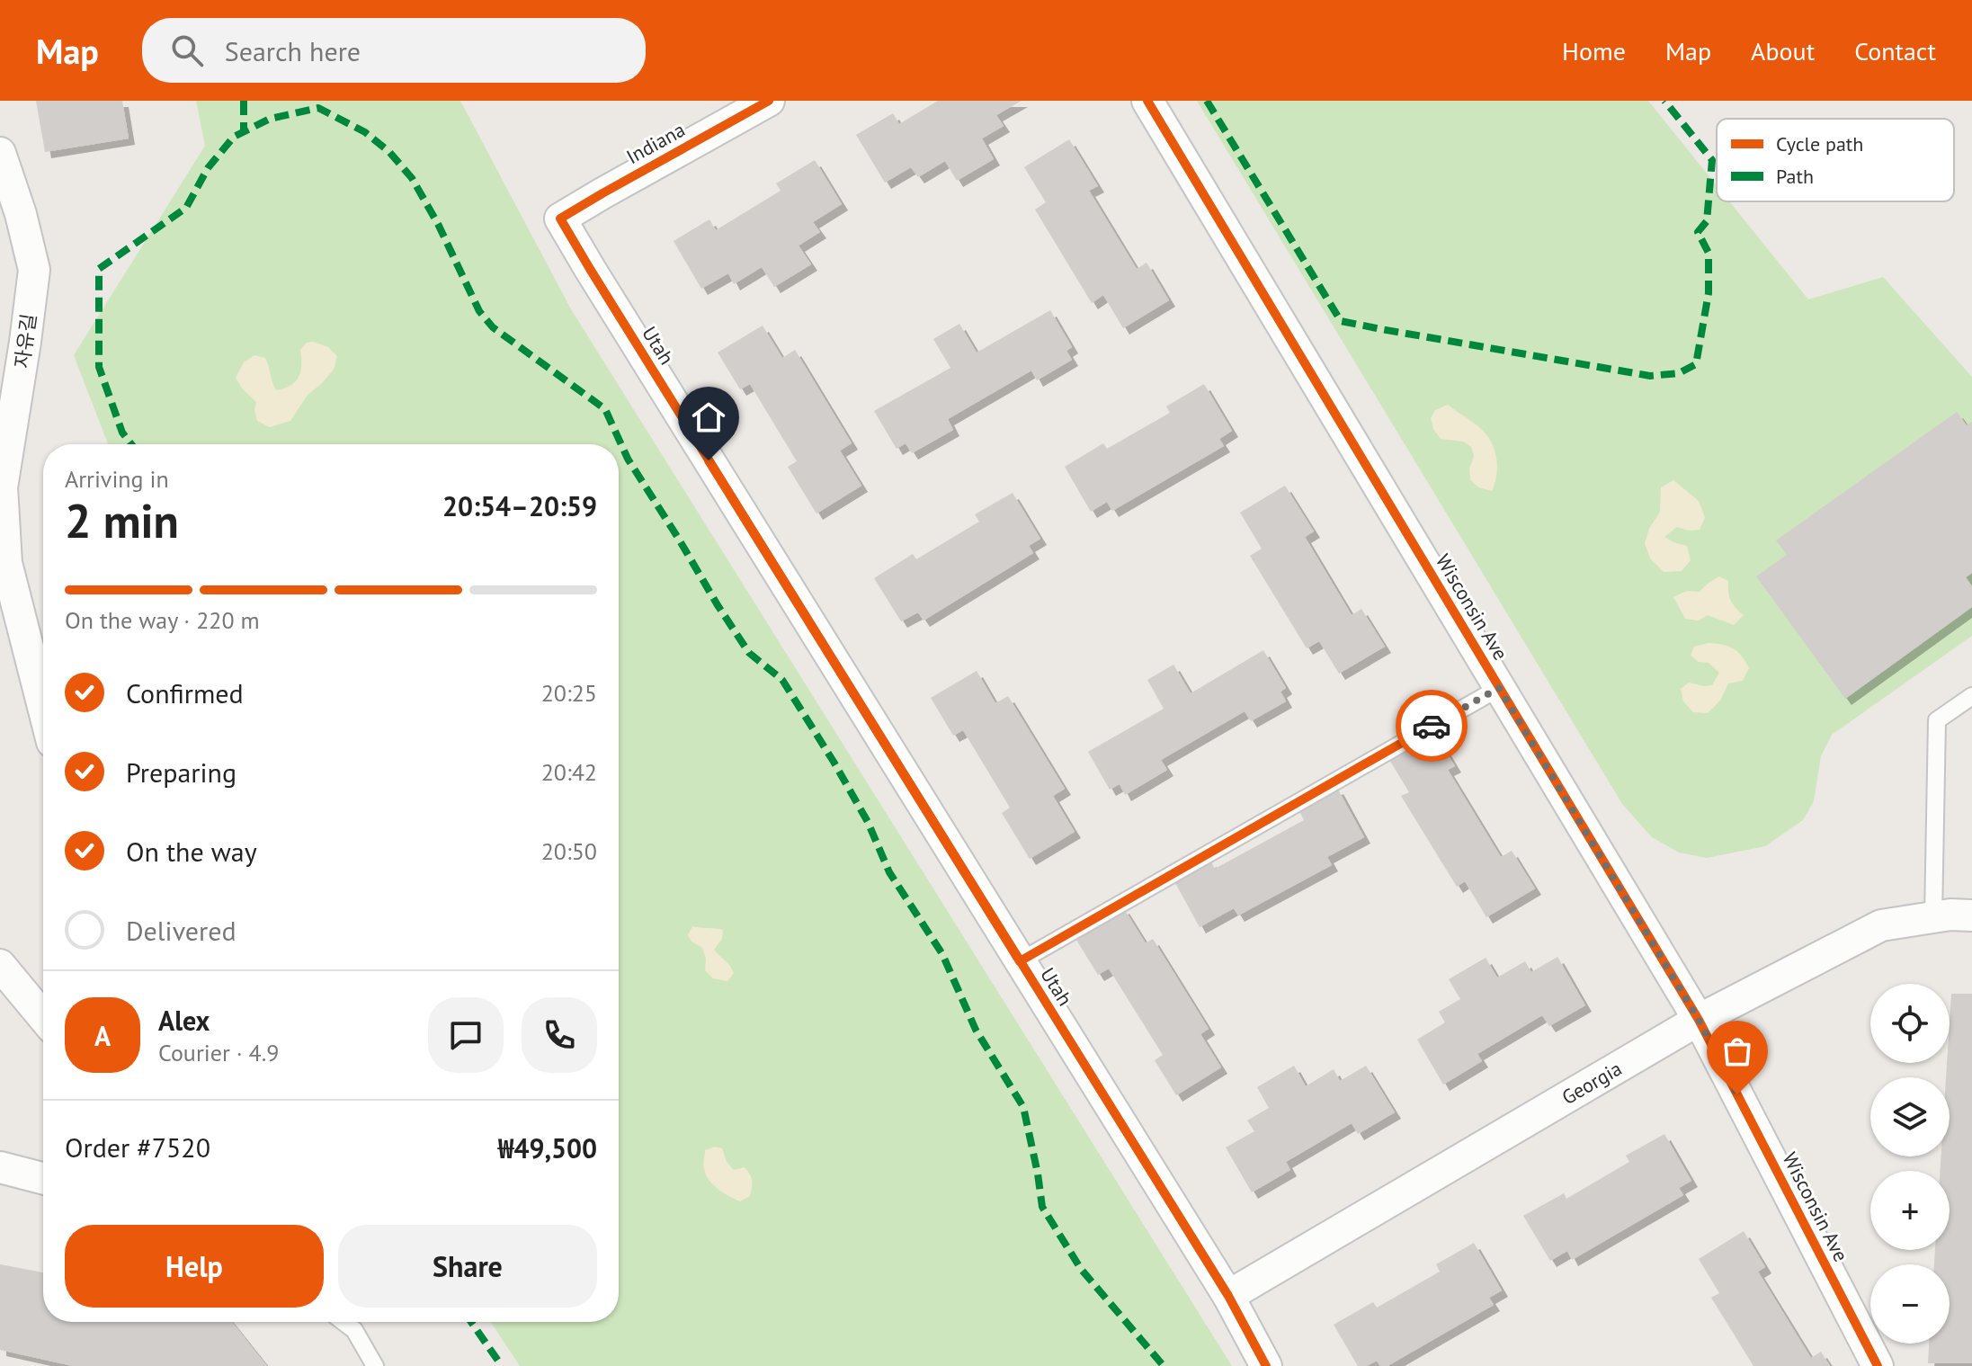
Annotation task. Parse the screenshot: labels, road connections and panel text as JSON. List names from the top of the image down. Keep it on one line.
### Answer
{"streets":{"street":["Indiana","자유길","Utah","Wisconsin Ave","Georgia"]},"crossings":[["Indiana","Utah"],["Utah","Georgia"],["Wisconsin Ave","Georgia"]],"legend":["Cycle path","Path"],"page":{"header":"Map","search":"Search here","nav":["Home","Map","About","Contact"],"heading":["2 min","Arriving in","20:54–20:59"],"panel":["Alex","Courier · 4.9","Order #7520","₩49,500"],"bar":"On the way · 220 m","list":[["Confirmed","20:25"],["Preparing","20:42"],["On the way","20:50"],"Delivered"],"map_buttons":["+","−"],"round":"A","buttons":["Help","Share"]}}
